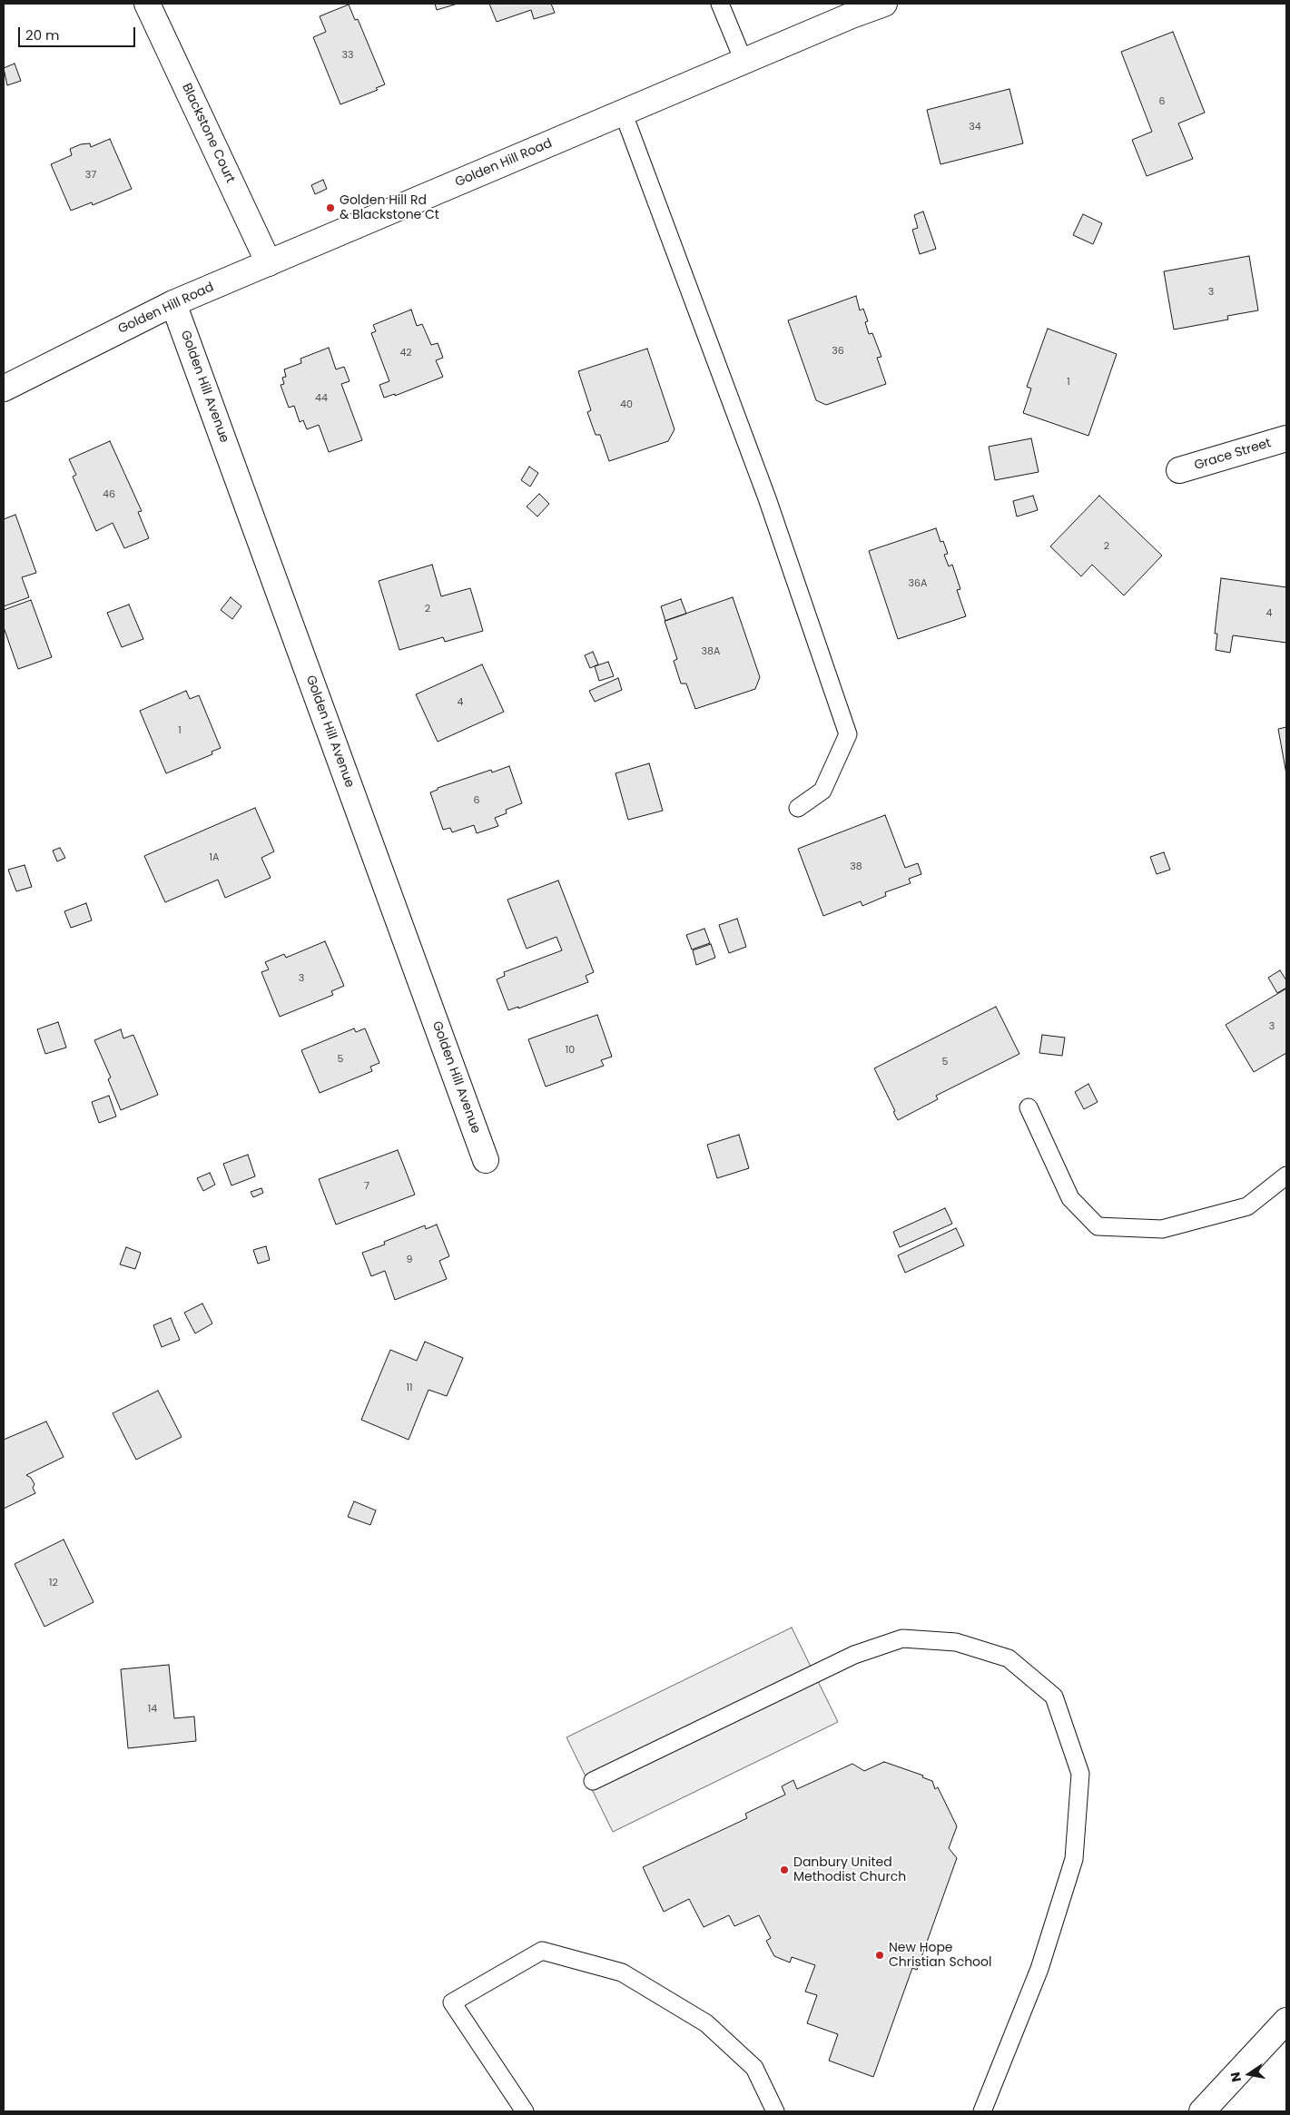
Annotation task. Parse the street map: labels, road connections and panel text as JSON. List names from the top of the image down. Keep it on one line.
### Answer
{"streets":{"street":["Blackstone Court","Golden Hill Road","Golden Hill Avenue","Grace Street"]},"crossings":[["Blackstone Court","Golden Hill Road"],["Golden Hill Road","Golden Hill Avenue"]],"places":["Golden Hill Rd & Blackstone Ct","Danbury United Methodist Church","New Hope Christian School"],"house_numbers":["33","6","34","37","3","36","42","1","44","40","46","2","36A","2","4","38A","4","1","6","1A","38","3","3","10","5","5","7","9","11","12","14"],"scale_bar":"20 m","north":"left"}
